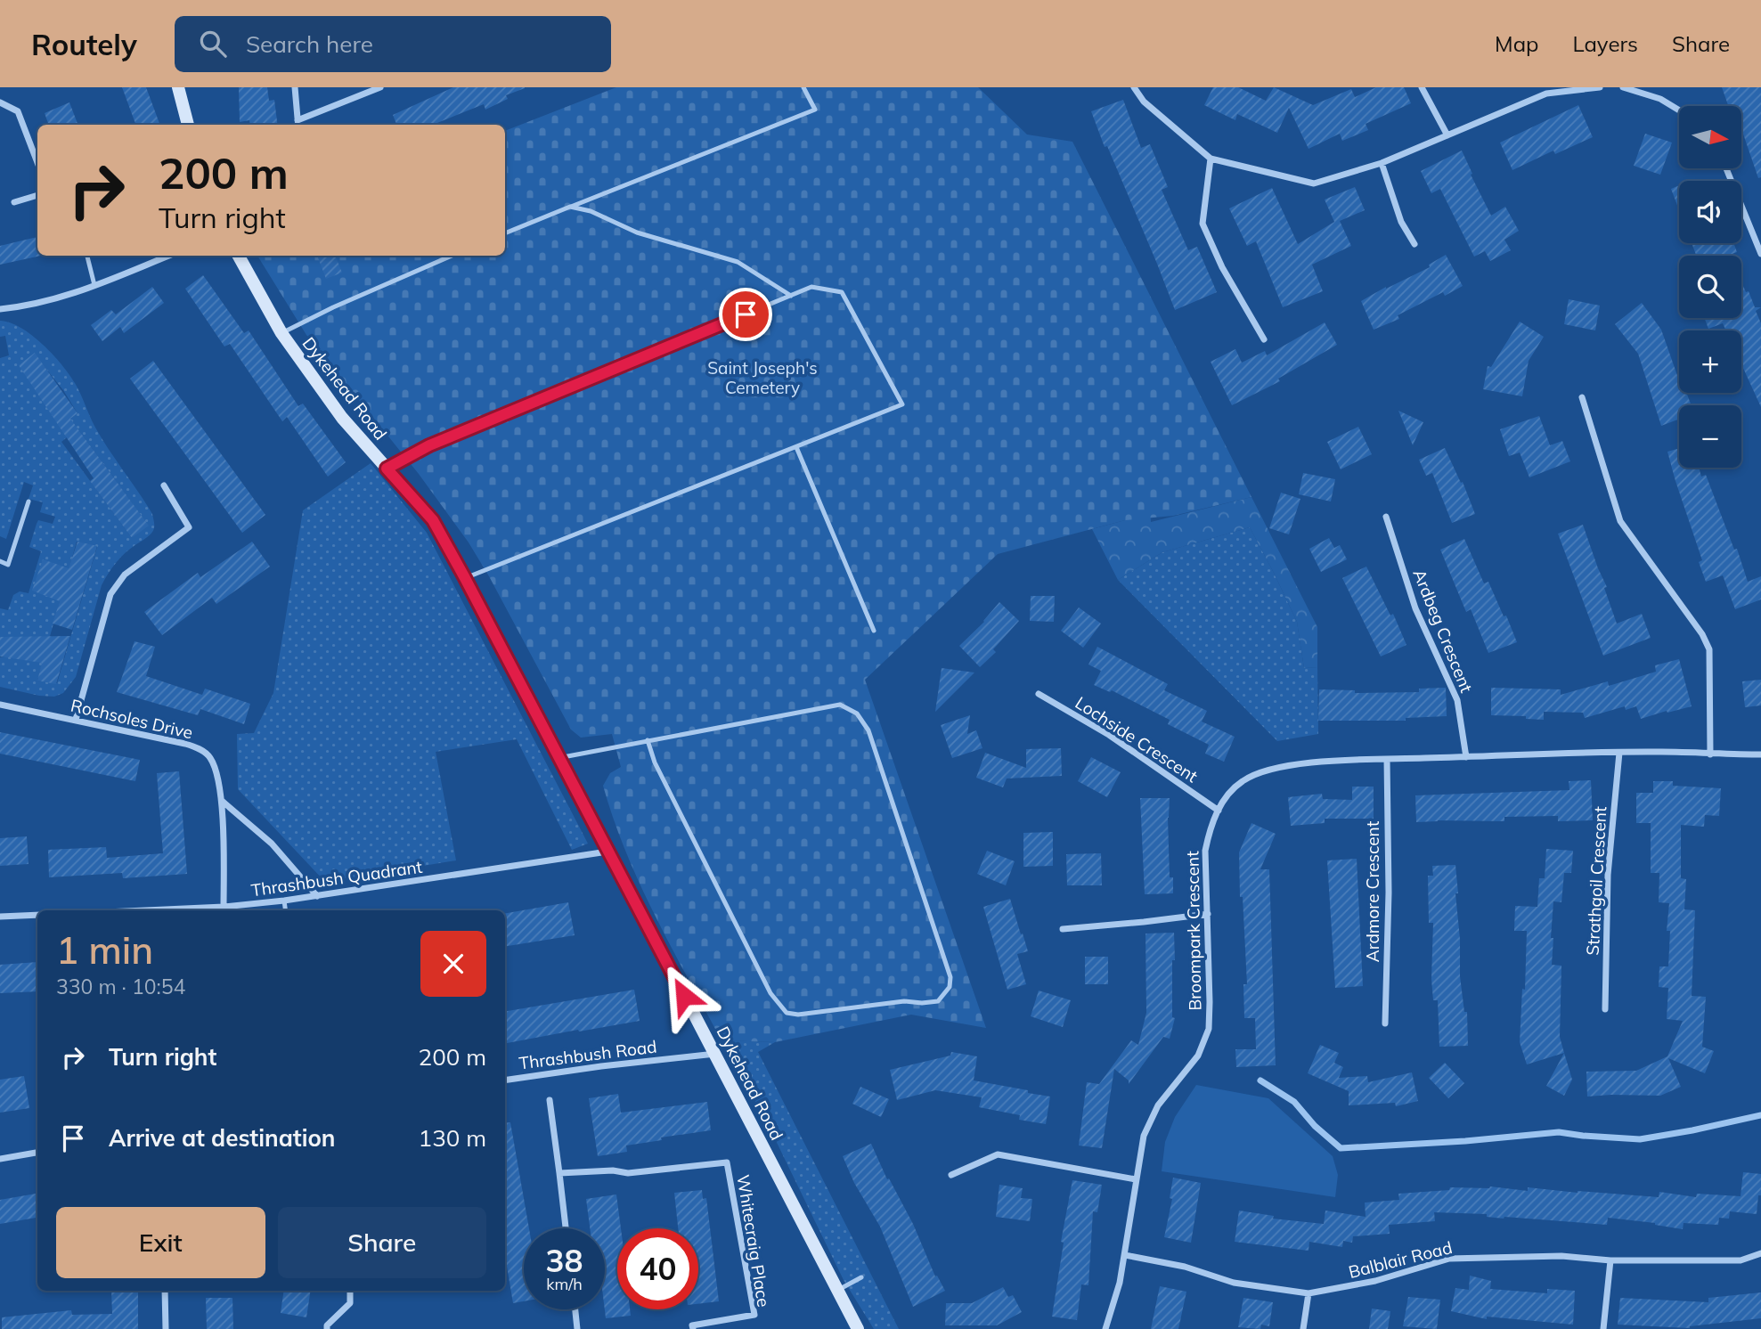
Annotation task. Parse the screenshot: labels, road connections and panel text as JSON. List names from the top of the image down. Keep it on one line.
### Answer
{"streets":{"street":["Dykehead Road","Ardbeg Crescent","Rochsoles Drive","Lochside Crescent","Thrashbush Quadrant","Strathgoil Crescent","Ardmore Crescent","Broompark Crescent","Thrashbush Road","Whitecraig Place","Balblair Road"]},"crossings":[["Dykehead Road","Thrashbush Quadrant"],["Dykehead Road","Thrashbush Road"],["Ardbeg Crescent","Broompark Crescent"],["Rochsoles Drive","Thrashbush Quadrant"],["Lochside Crescent","Broompark Crescent"],["Strathgoil Crescent","Broompark Crescent"],["Ardmore Crescent","Broompark Crescent"],["Broompark Crescent","Balblair Road"]],"parks":["Saint Joseph's Cemetery"],"north":"right","page":{"header":"Routely","search":"Search here","nav":["Map","Layers","Share"],"map_buttons":["+","−"],"turn":["200 m","Turn right"],"heading":["1 min","330 m · 10:54"],"list":[{"name":"Turn right","value":"200 m"},{"name":"Arrive at destination","value":"130 m"}],"buttons":["Exit","Share"],"speed":"38 km/h","limit":"40"}}
